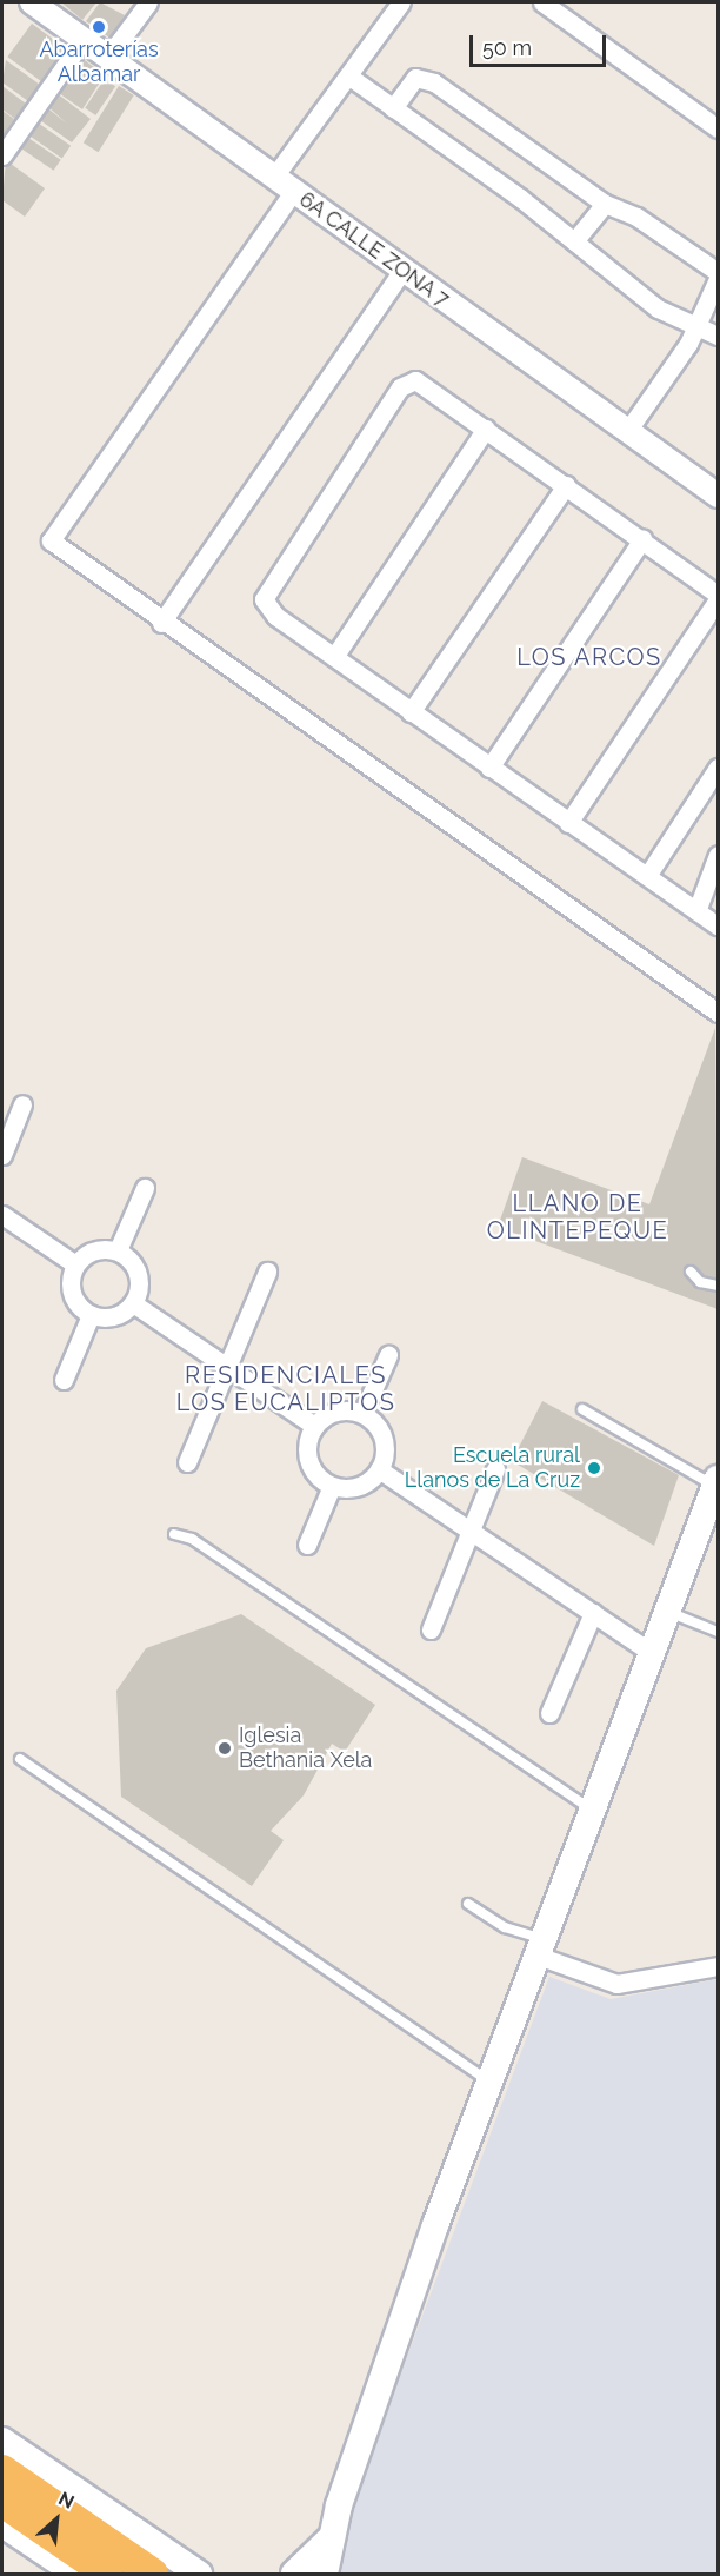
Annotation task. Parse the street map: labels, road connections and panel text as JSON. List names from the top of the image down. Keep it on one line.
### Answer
{"streets":{"street":["6A CALLE ZONA 7"]},"districts":["LOS ARCOS","LLANO DE OLINTEPEQUE","RESIDENCIALES LOS EUCALIPTOS"],"places":["Abarroterías Albamar","Escuela rural Llanos de La Cruz","Iglesia Bethania Xela"],"scale_bar":"50 m","north":"top right"}
